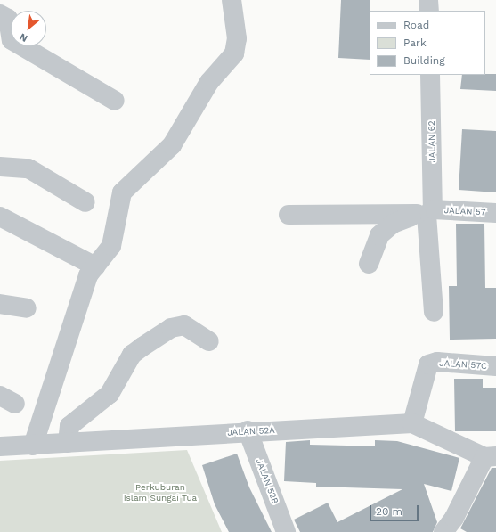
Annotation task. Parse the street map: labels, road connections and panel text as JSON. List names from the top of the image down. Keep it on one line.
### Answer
{"streets":{"street":["JALAN 62","JALAN 57","JALAN 57C","JALAN 52A","JALAN 52B"]},"crossings":[["JALAN 62","JALAN 57"],["JALAN 57C","JALAN 52A"],["JALAN 52A","JALAN 52B"]],"parks":["Perkuburan Islam Sungai Tua"],"legend":["Road","Park","Building"],"scale_bar":"20 m","north":"bottom left"}
